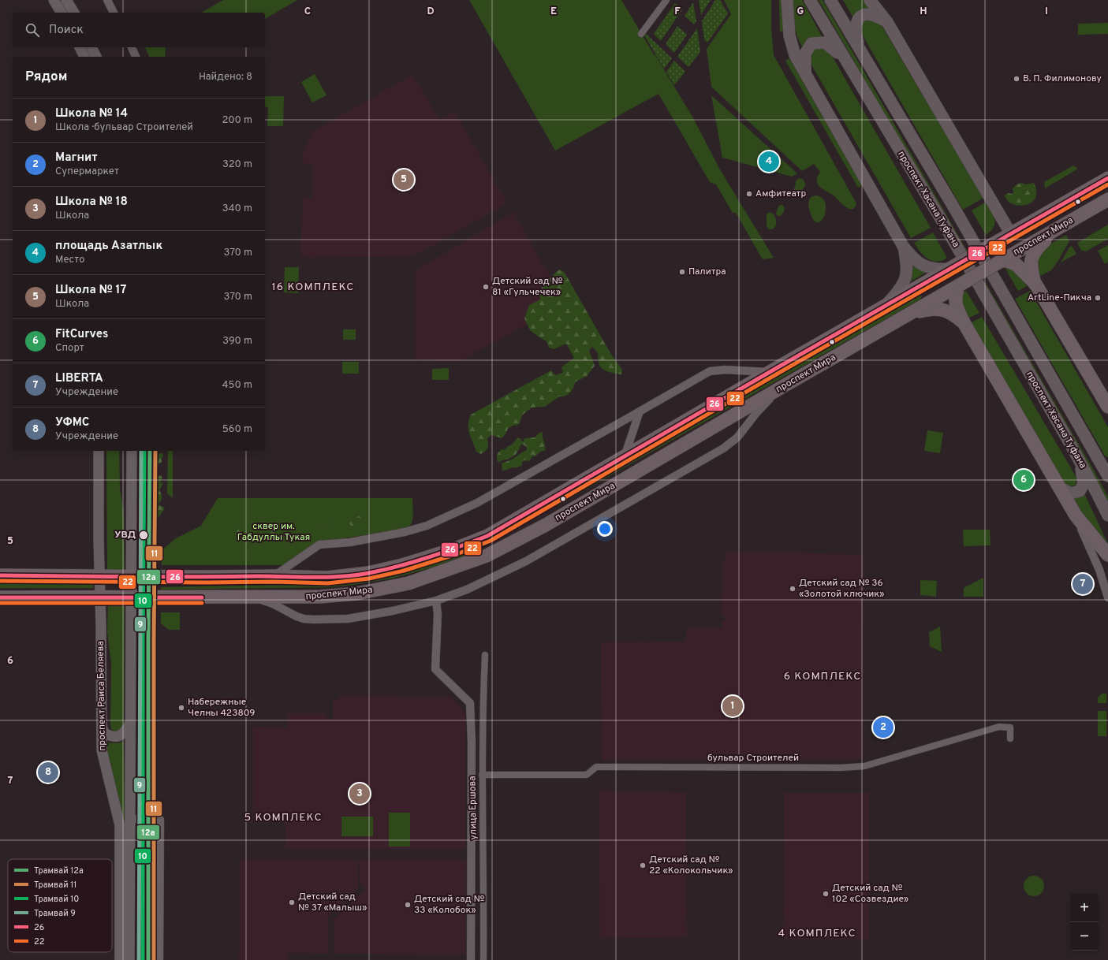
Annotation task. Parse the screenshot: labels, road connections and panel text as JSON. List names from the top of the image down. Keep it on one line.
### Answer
{"streets":{"main road":["проспект Хасана Туфана","проспект Мира"],"street":["проспект Раиса Беляева","бульвар Строителей","улица Ершова"]},"crossings":[["проспект Мира","проспект Раиса Беляева"],["бульвар Строителей","улица Ершова"]],"districts":["16 КОМПЛЕКС","6 КОМПЛЕКС","5 КОМПЛЕКС","4 КОМПЛЕКС"],"parks":["сквер им. Габдуллы Тукая"],"places":["В. П. Филимонову","Амфитеатр","Палитра","Детский сад № 81 «Гульчечек»","ArtLine-Пикча","УВД","Детский сад № 36 «Золотой ключик»","Набережные Челны 423809","Детский сад № 22 «Колокольчик»","Детский сад № 102 «Созвездие»","Детский сад № 37 «Малыш»","Детский сад № 33 «Колобок»"],"lines":["transit line 26","transit line 22","tram line 12а","tram line 11","tram line 10","tram line 9"],"legend":["Трамвай 12а","Трамвай 11","Трамвай 10","Трамвай 9","26","22"],"page":{"search":"Поиск","heading":["Рядом","Найдено: 8"],"list":[{"mark":"1","name":"Школа № 14","note":"Школа · бульвар Строителей","value":"200 m"},{"mark":"2","name":"Магнит","note":"Супермаркет","value":"320 m"},{"mark":"3","name":"Школа № 18","note":"Школа","value":"340 m"},{"mark":"4","name":"площадь Азатлык","note":"Место","value":"370 m"},{"mark":"5","name":"Школа № 17","note":"Школа","value":"370 m"},{"mark":"6","name":"FitCurves","note":"Спорт","value":"390 m"},{"mark":"7","name":"LIBERTA","note":"Учреждение","value":"450 m"},{"mark":"8","name":"УФМС","note":"Учреждение","value":"560 m"}],"pins":["4","5","6","7","1","2","8","3"],"map_buttons":["+","−"]},"grid":{"columns":["C","D","E","F","G","H","I"],"rows":["5","6","7"]}}
